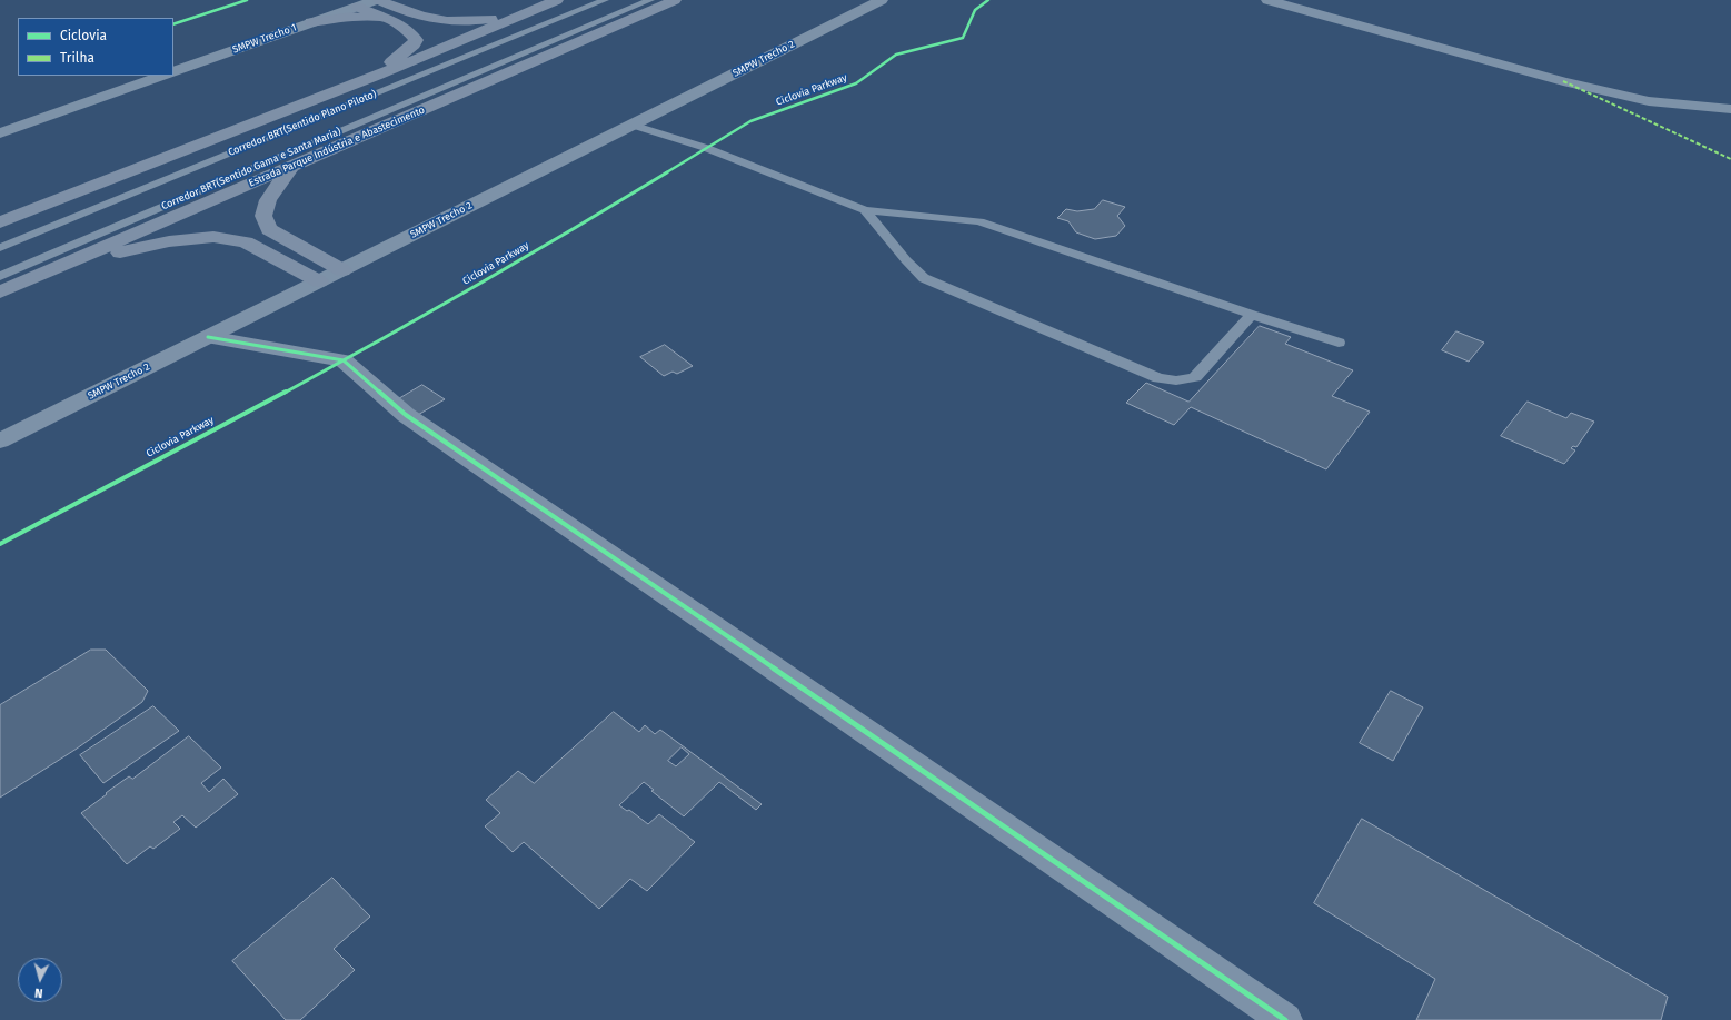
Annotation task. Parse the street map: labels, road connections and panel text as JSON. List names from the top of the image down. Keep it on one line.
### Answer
{"streets":{"highway":["Estrada Parque Indústria e Abastecimento"],"street":["SMPW Trecho 1","SMPW Trecho 2"],"lane":["Corredor BRT(Sentido Plano Piloto)","Corredor BRT(Sentido Gama e Santa Maria)"],"cycle path":["Ciclovia Parkway"]},"legend":["Ciclovia","Trilha"],"north":"bottom"}
